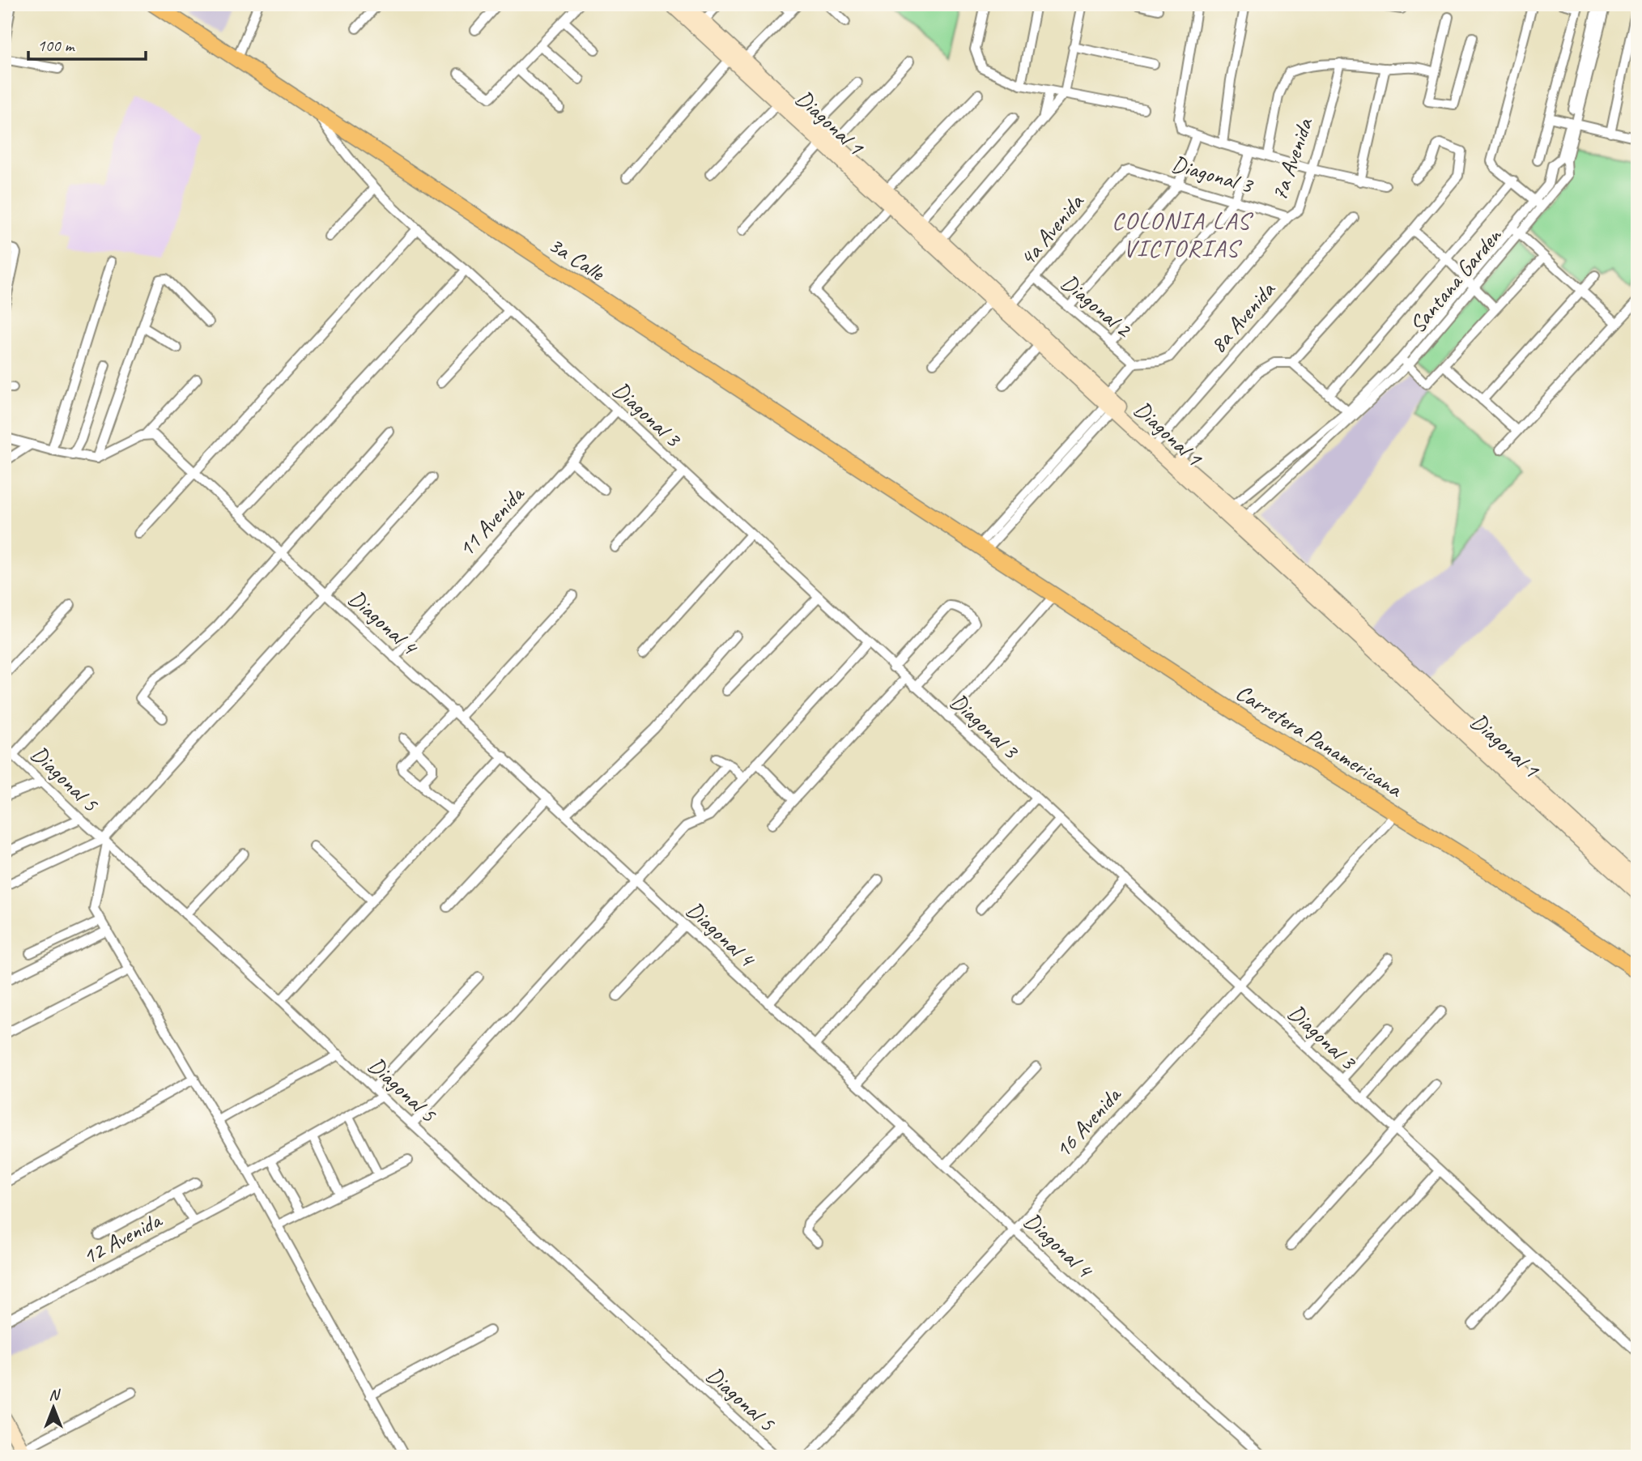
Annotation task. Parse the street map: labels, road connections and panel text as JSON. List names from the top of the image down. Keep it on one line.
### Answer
{"streets":{"main road":["Diagonal 1","3a Calle","Carretera Panamericana"],"street":["7a Avenida","Diagonal 3","4a Avenida","Santana Garden","Diagonal 2","8a Avenida","11 Avenida","Diagonal 4","Diagonal 5","16 Avenida","12 Avenida"]},"crossings":[["Diagonal 1","4a Avenida"],["Diagonal 1","Santana Garden"],["Diagonal 1","8a Avenida"],["7a Avenida","Diagonal 3"],["7a Avenida","Diagonal 2"],["Diagonal 3","4a Avenida"],["Diagonal 3","3a Calle"],["Diagonal 3","11 Avenida"],["Diagonal 3","16 Avenida"],["4a Avenida","Diagonal 2"],["3a Calle","Carretera Panamericana"],["11 Avenida","Diagonal 4"],["Diagonal 4","16 Avenida"],["Carretera Panamericana","16 Avenida"]],"districts":["COLONIA LAS VICTORIAS"],"scale_bar":"100 m","north":"top"}
